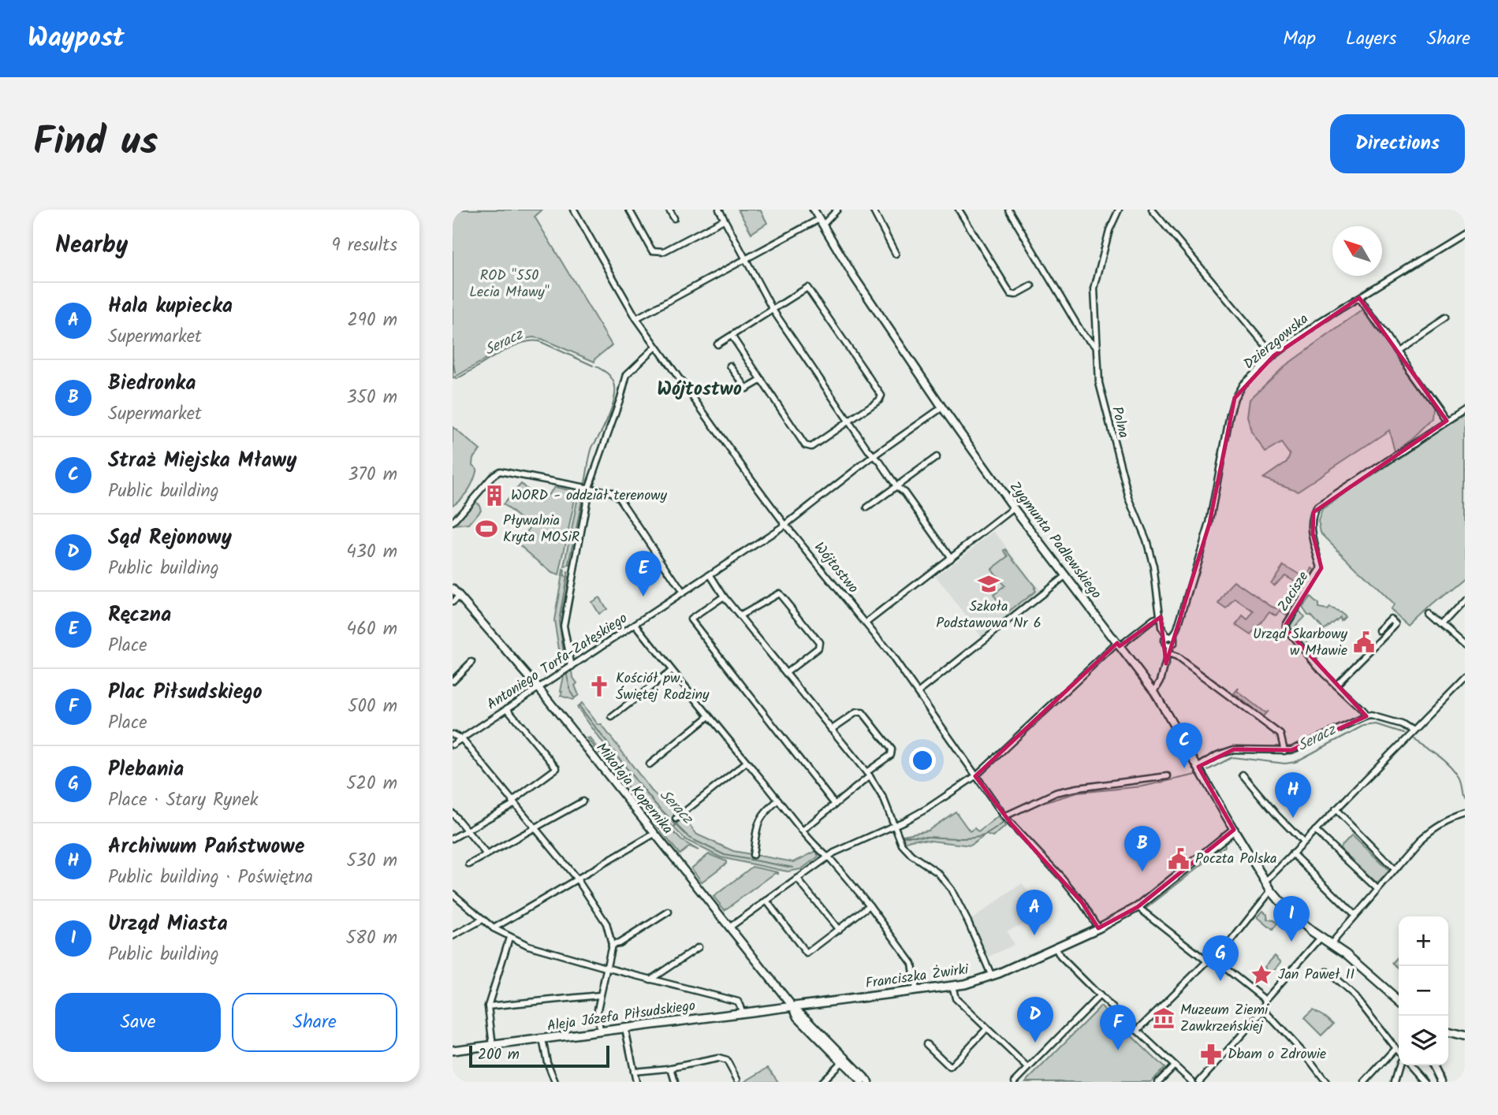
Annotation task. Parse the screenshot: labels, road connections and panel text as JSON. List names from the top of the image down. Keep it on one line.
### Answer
{"streets":{"main road":["Zygmunta Padlewskiego","Franciszka Żwirki","Aleja Józefa Piłsudskiego"],"street":["Dzierzgowska","Polna","Wójtostwo","Zacisze","Antoniego Torfa-Załęskiego","Mikołaja Kopernika"]},"crossings":[["Dzierzgowska","Polna"],["Dzierzgowska","Zygmunta Padlewskiego"],["Zygmunta Padlewskiego","Antoniego Torfa-Załęskiego"],["Zygmunta Padlewskiego","Franciszka Żwirki"],["Wójtostwo","Antoniego Torfa-Załęskiego"],["Wójtostwo","Franciszka Żwirki"],["Antoniego Torfa-Załęskiego","Mikołaja Kopernika"],["Mikołaja Kopernika","Franciszka Żwirki"],["Mikołaja Kopernika","Aleja Józefa Piłsudskiego"],["Franciszka Żwirki","Aleja Józefa Piłsudskiego"]],"districts":["Wójtostwo"],"water":["Seracz"],"parks":["ROD \"550 Lecia Mławy\""],"places":{"building":["WORD - oddział terenowy"],"sports":["Pływalnia Kryta MOSiR"],"school or university":["Szkoła Podstawowa Nr 6"],"public building":["Urząd Skarbowy w Mławie","Poczta Polska"],"church":["Kościół pw. Świętej Rodziny"],"place":["Jan Paweł II"],"museum":["Muzeum Ziemi Zawkrzeńskiej"],"pharmacy":["Dbam o Zdrowie"]},"scale_bar":"200 m","north":"top left","page":{"header":"Waypost","nav":["Map","Layers","Share"],"title":"Find us","buttons":["Directions",["Save","Share"]],"heading":["Nearby","9 results"],"list":[{"mark":"A","name":"Hala kupiecka","note":"Supermarket","value":"290 m"},{"mark":"B","name":"Biedronka","note":"Supermarket","value":"350 m"},{"mark":"C","name":"Straż Miejska Mławy","note":"Public building","value":"370 m"},{"mark":"D","name":"Sąd Rejonowy","note":"Public building","value":"430 m"},{"mark":"E","name":"Ręczna","note":"Place","value":"460 m"},{"mark":"F","name":"Plac Piłsudskiego","note":"Place","value":"500 m"},{"mark":"G","name":"Plebania","note":"Place · Stary Rynek","value":"520 m"},{"mark":"H","name":"Archiwum Państwowe","note":"Public building · Poświętna","value":"530 m"},{"mark":"I","name":"Urząd Miasta","note":"Public building","value":"580 m"}],"pins":["E","C","H","B","A","I","G","D","F"],"map_buttons":["+","−"],"scale":"200 m"}}
